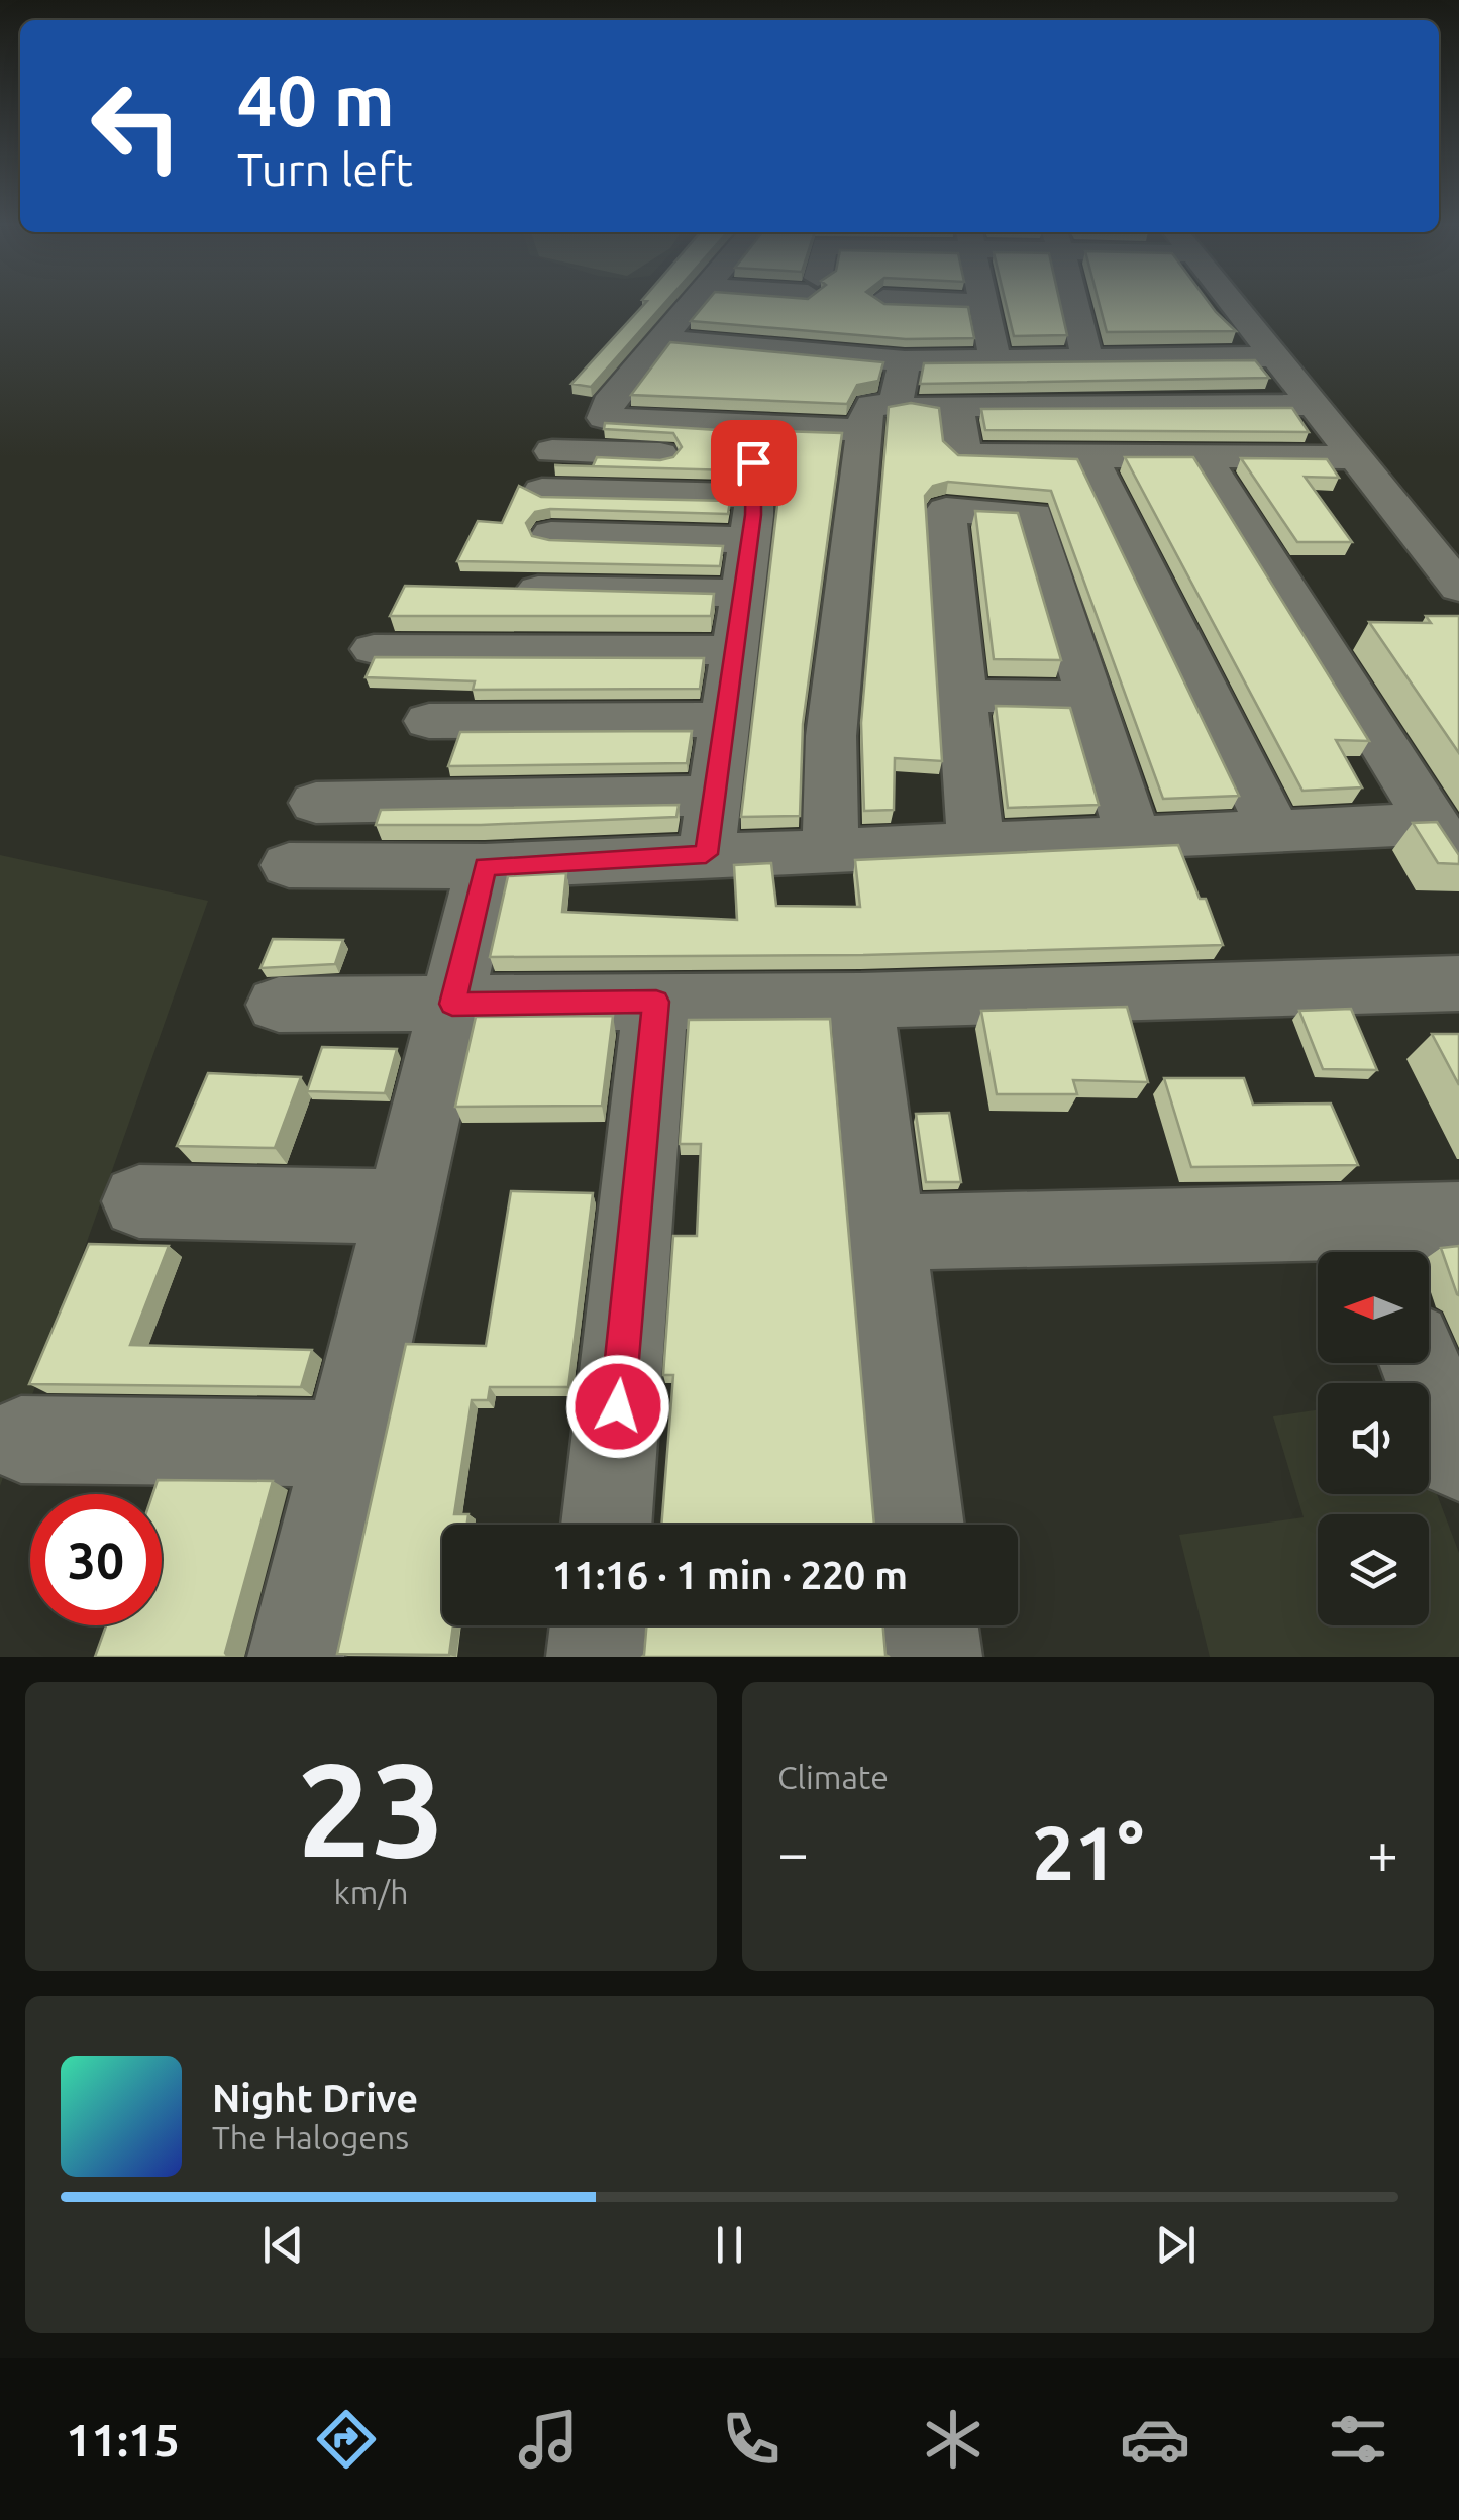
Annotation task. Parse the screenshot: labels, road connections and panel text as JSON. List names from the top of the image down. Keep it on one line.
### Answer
{"north":"left","page":{"turn":["40 m","Turn left"],"limit":"30","trip":"11:16 · 1 min · 220 m","tile":[["23","km/h"],"Climate"],"heat":["−","21°","+"],"song":["Night Drive","The Halogens"],"tabs":"11:15"}}
